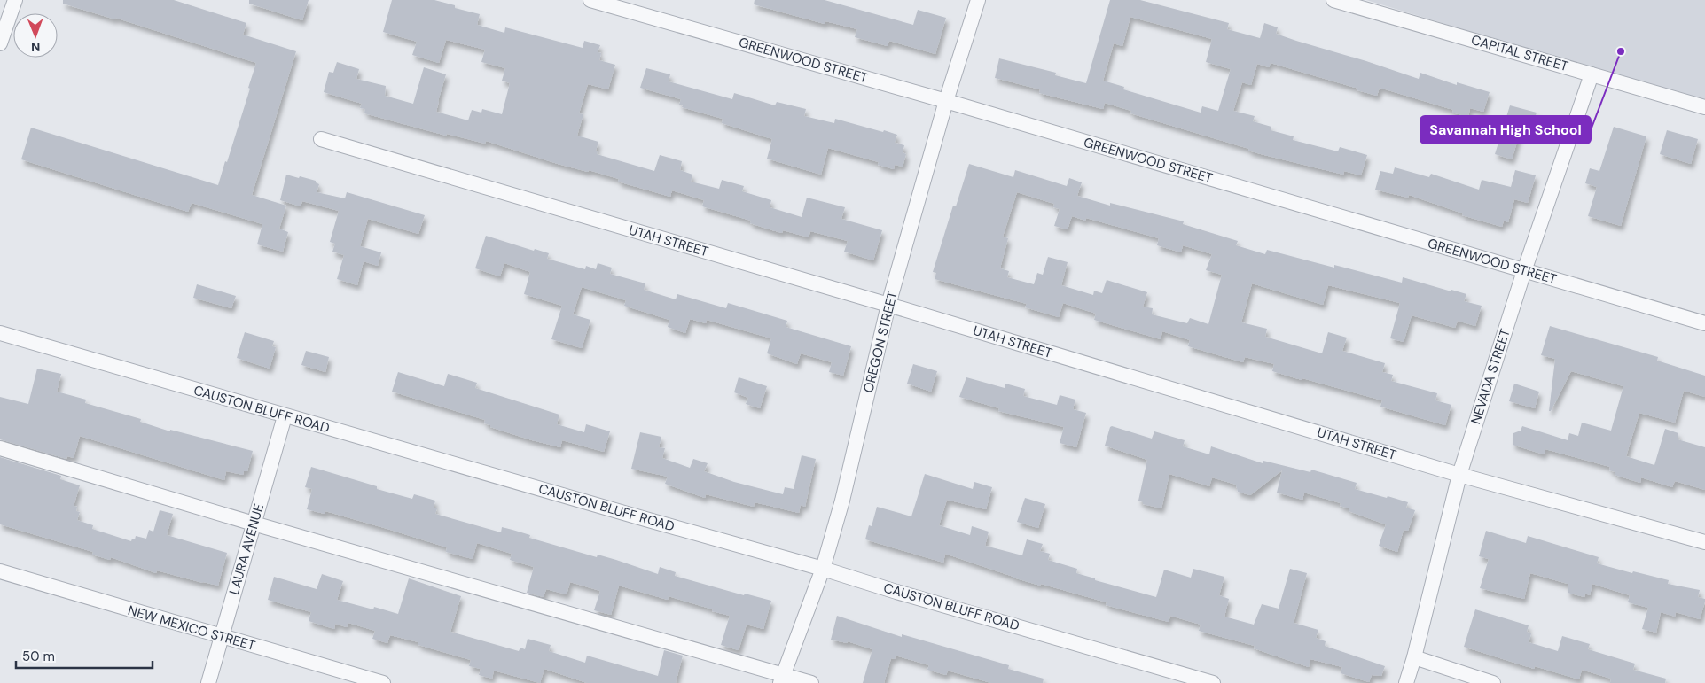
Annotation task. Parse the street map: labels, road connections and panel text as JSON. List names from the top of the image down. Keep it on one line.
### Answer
{"streets":{"street":["CAPITAL STREET","GREENWOOD STREET","UTAH STREET","OREGON STREET","NEVADA STREET","CAUSTON BLUFF ROAD","LAURA AVENUE","NEW MEXICO STREET"]},"crossings":[["CAPITAL STREET","NEVADA STREET"],["GREENWOOD STREET","OREGON STREET"],["GREENWOOD STREET","NEVADA STREET"],["UTAH STREET","OREGON STREET"],["UTAH STREET","NEVADA STREET"],["OREGON STREET","CAUSTON BLUFF ROAD"],["CAUSTON BLUFF ROAD","LAURA AVENUE"],["LAURA AVENUE","NEW MEXICO STREET"]],"places":["Savannah High School"],"scale_bar":"50 m","north":"bottom"}
